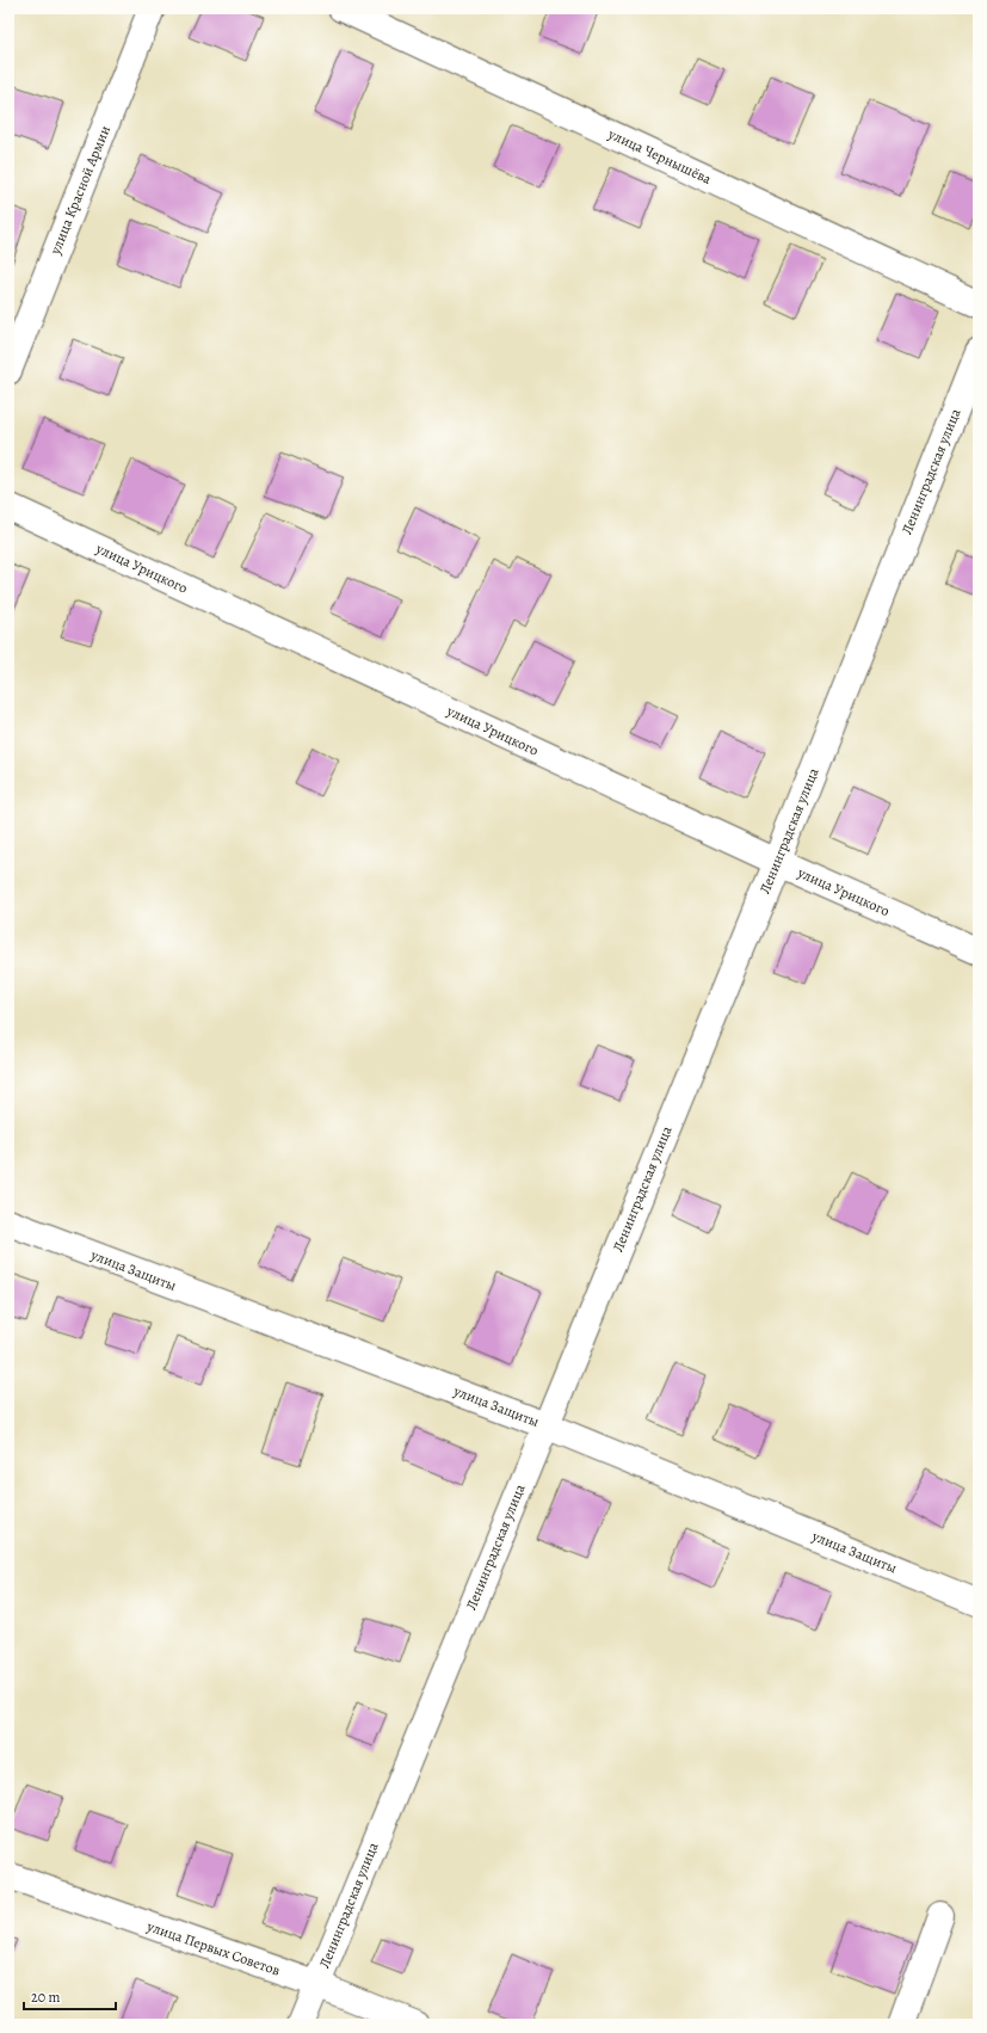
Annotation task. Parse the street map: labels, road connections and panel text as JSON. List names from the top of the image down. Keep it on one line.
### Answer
{"streets":{"street":["улица Чернышёва","улица Красной Армии","Ленинградская улица","улица Урицкого","улица Защиты","улица Первых Советов"]},"crossings":[["Ленинградская улица","улица Урицкого"],["Ленинградская улица","улица Защиты"],["Ленинградская улица","улица Первых Советов"]],"scale_bar":"20 m"}
